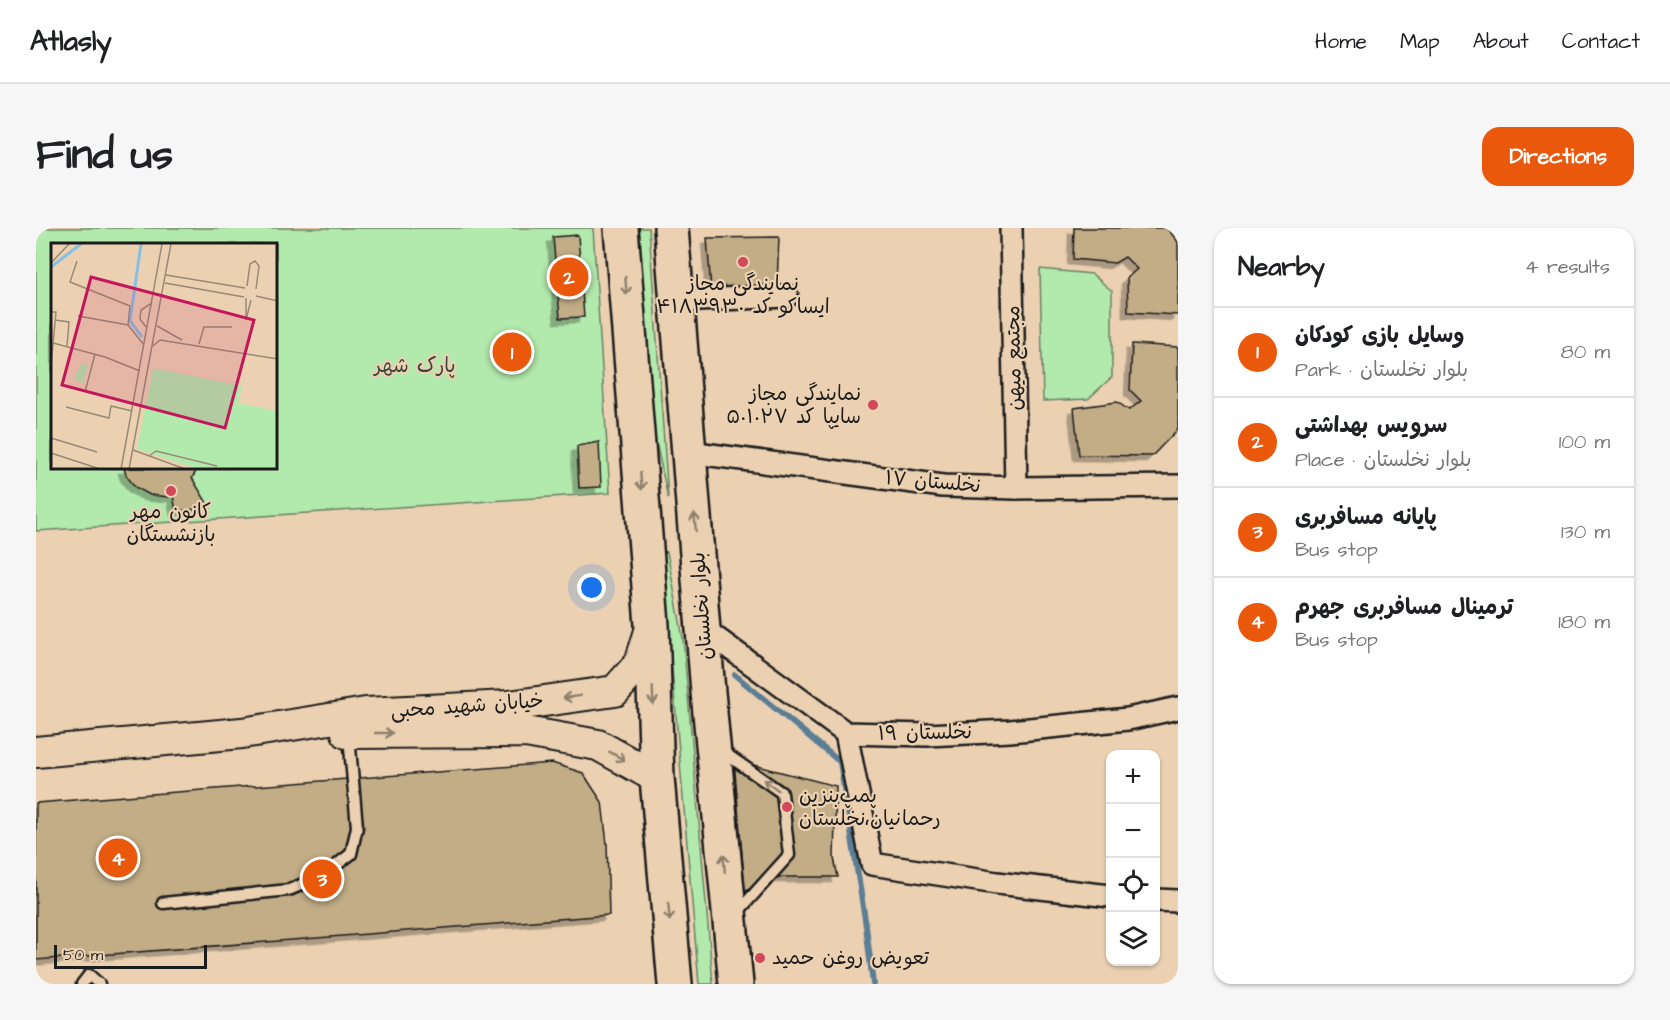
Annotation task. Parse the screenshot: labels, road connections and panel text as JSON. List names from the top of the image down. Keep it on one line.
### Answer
{"streets":{"main road":["بلوار نخلستان","خیابان شهید محبی"],"street":["مجتمع میهن","نخلستان ۱۷","نخلستان ۱۹"]},"crossings":[["مجتمع میهن","نخلستان ۱۷"],["نخلستان ۱۷","بلوار نخلستان"]],"parks":["پارک شهر"],"places":["نمایندگی مجاز ایساکو کد ۴۱۸۳۹۳۰","نمایندگی مجاز سایپا کد ۵۰۱۰۲۷","کانون مهر بازنشستگان","پمپ‌بنزین رحمانیان،نخلستان","تعویض روغن حمید"],"scale_bar":"50 m","page":{"header":"Atlasly","nav":["Home","Map","About","Contact"],"title":"Find us","buttons":"Directions","heading":["Nearby","4 results"],"pins":["2","1","4","3"],"list":[{"mark":"1","name":"وسایل بازی کودکان","note":"Park · بلوار نخلستان","value":"80 m"},{"mark":"2","name":"سرویس بهداشتی","note":"Place · بلوار نخلستان","value":"100 m"},{"mark":"3","name":"پایانه مسافربری","note":"Bus stop","value":"130 m"},{"mark":"4","name":"ترمینال مسافربری جهرم","note":"Bus stop","value":"180 m"}],"map_buttons":["+","−"],"scale":"50 m"}}
